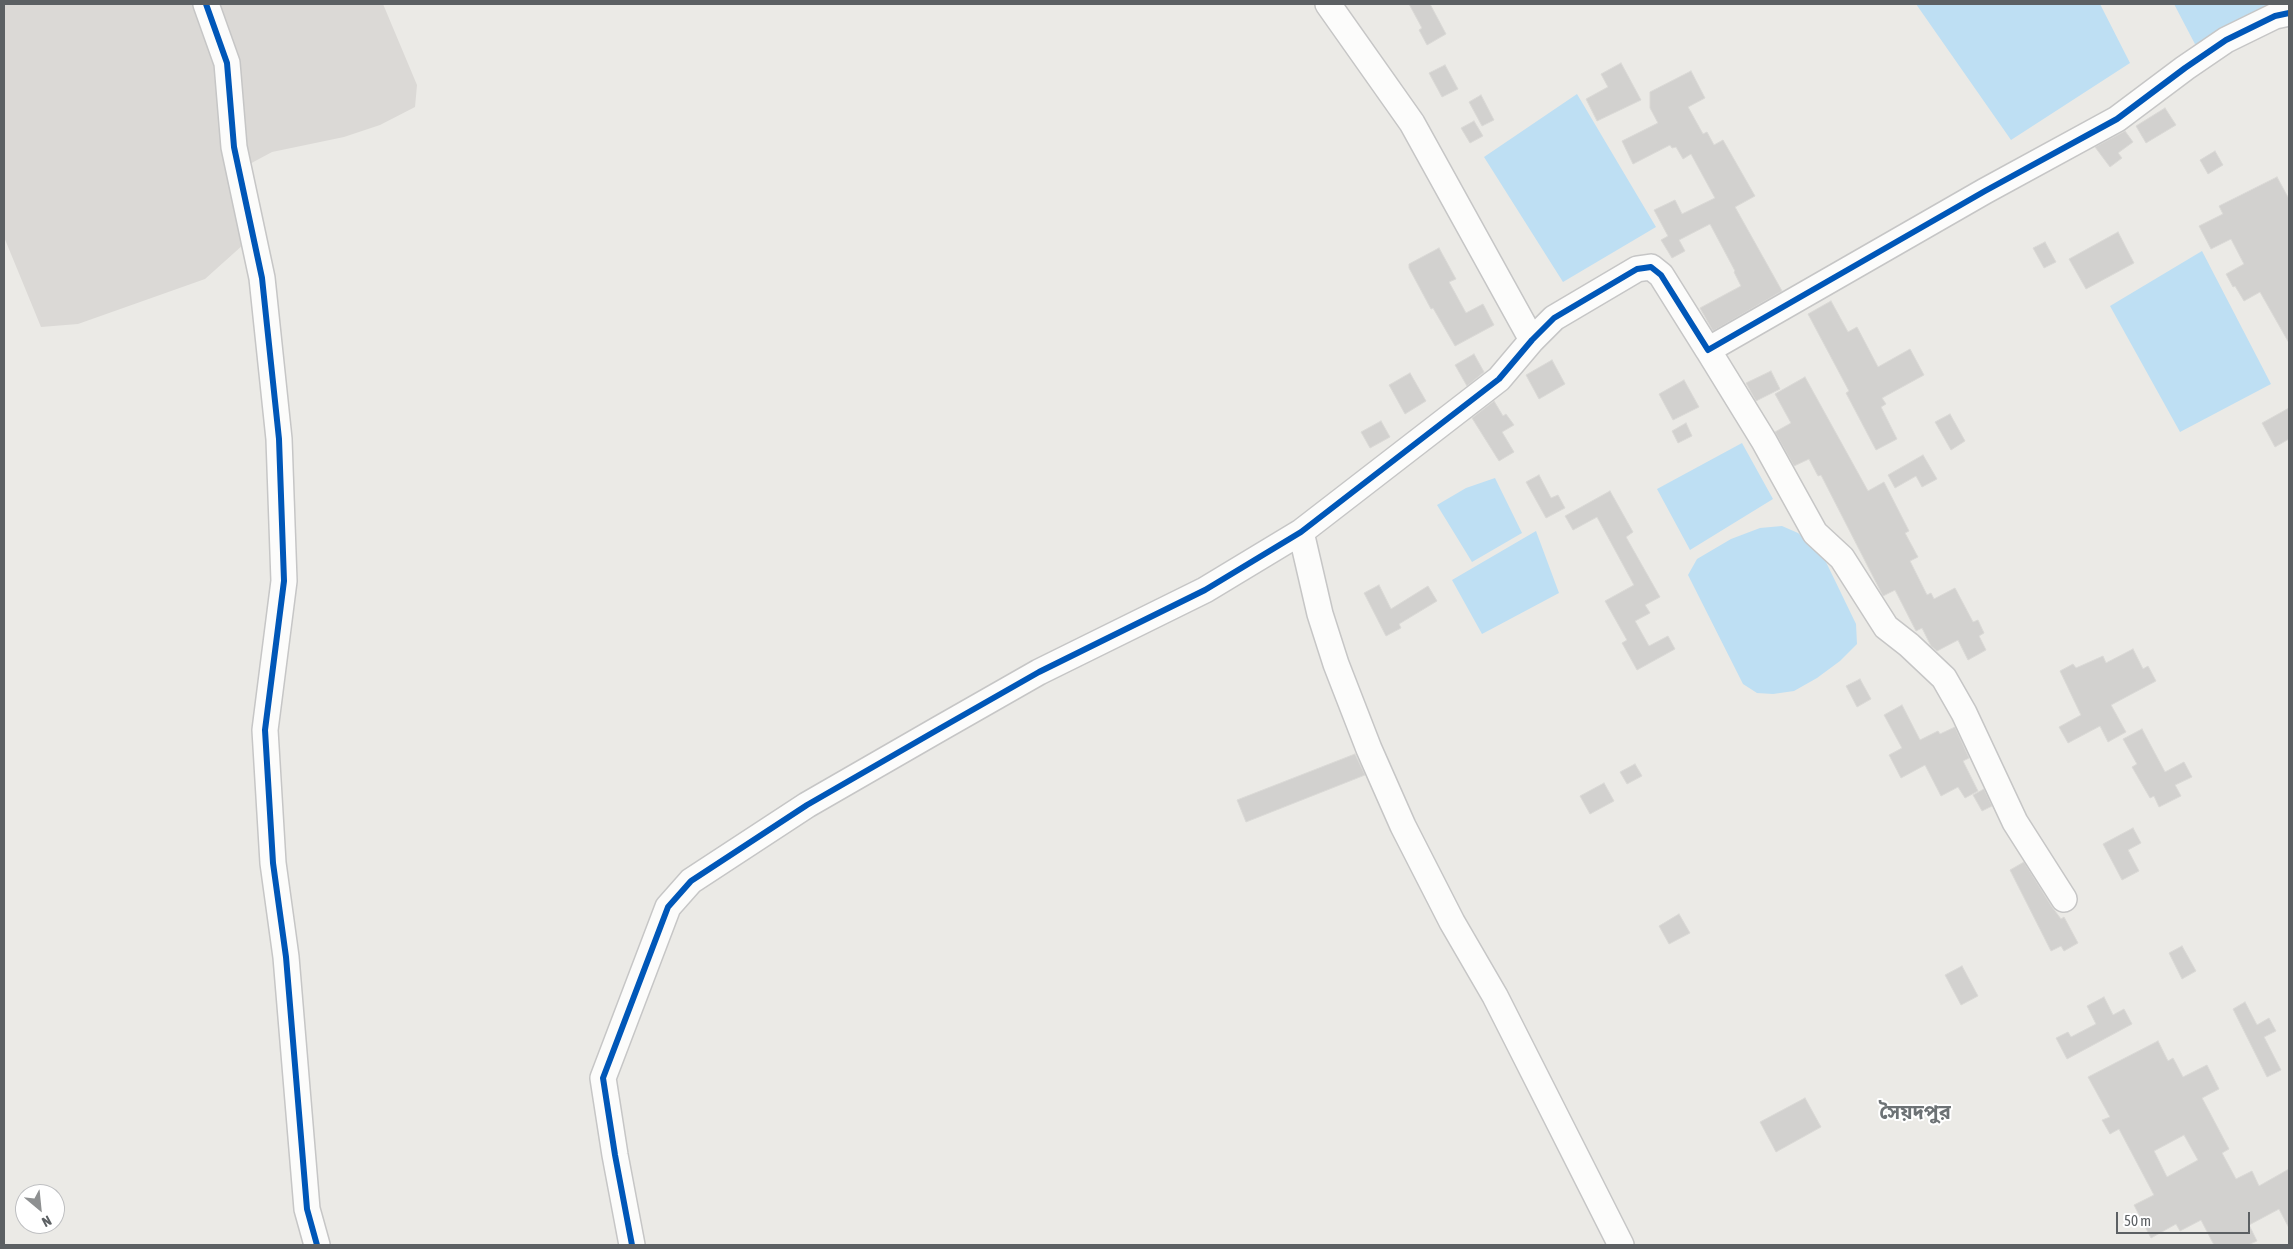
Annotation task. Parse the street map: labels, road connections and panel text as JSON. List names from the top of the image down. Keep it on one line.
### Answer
{"districts":["সৈয়দপুর"],"scale_bar":"50 m","north":"bottom right"}
